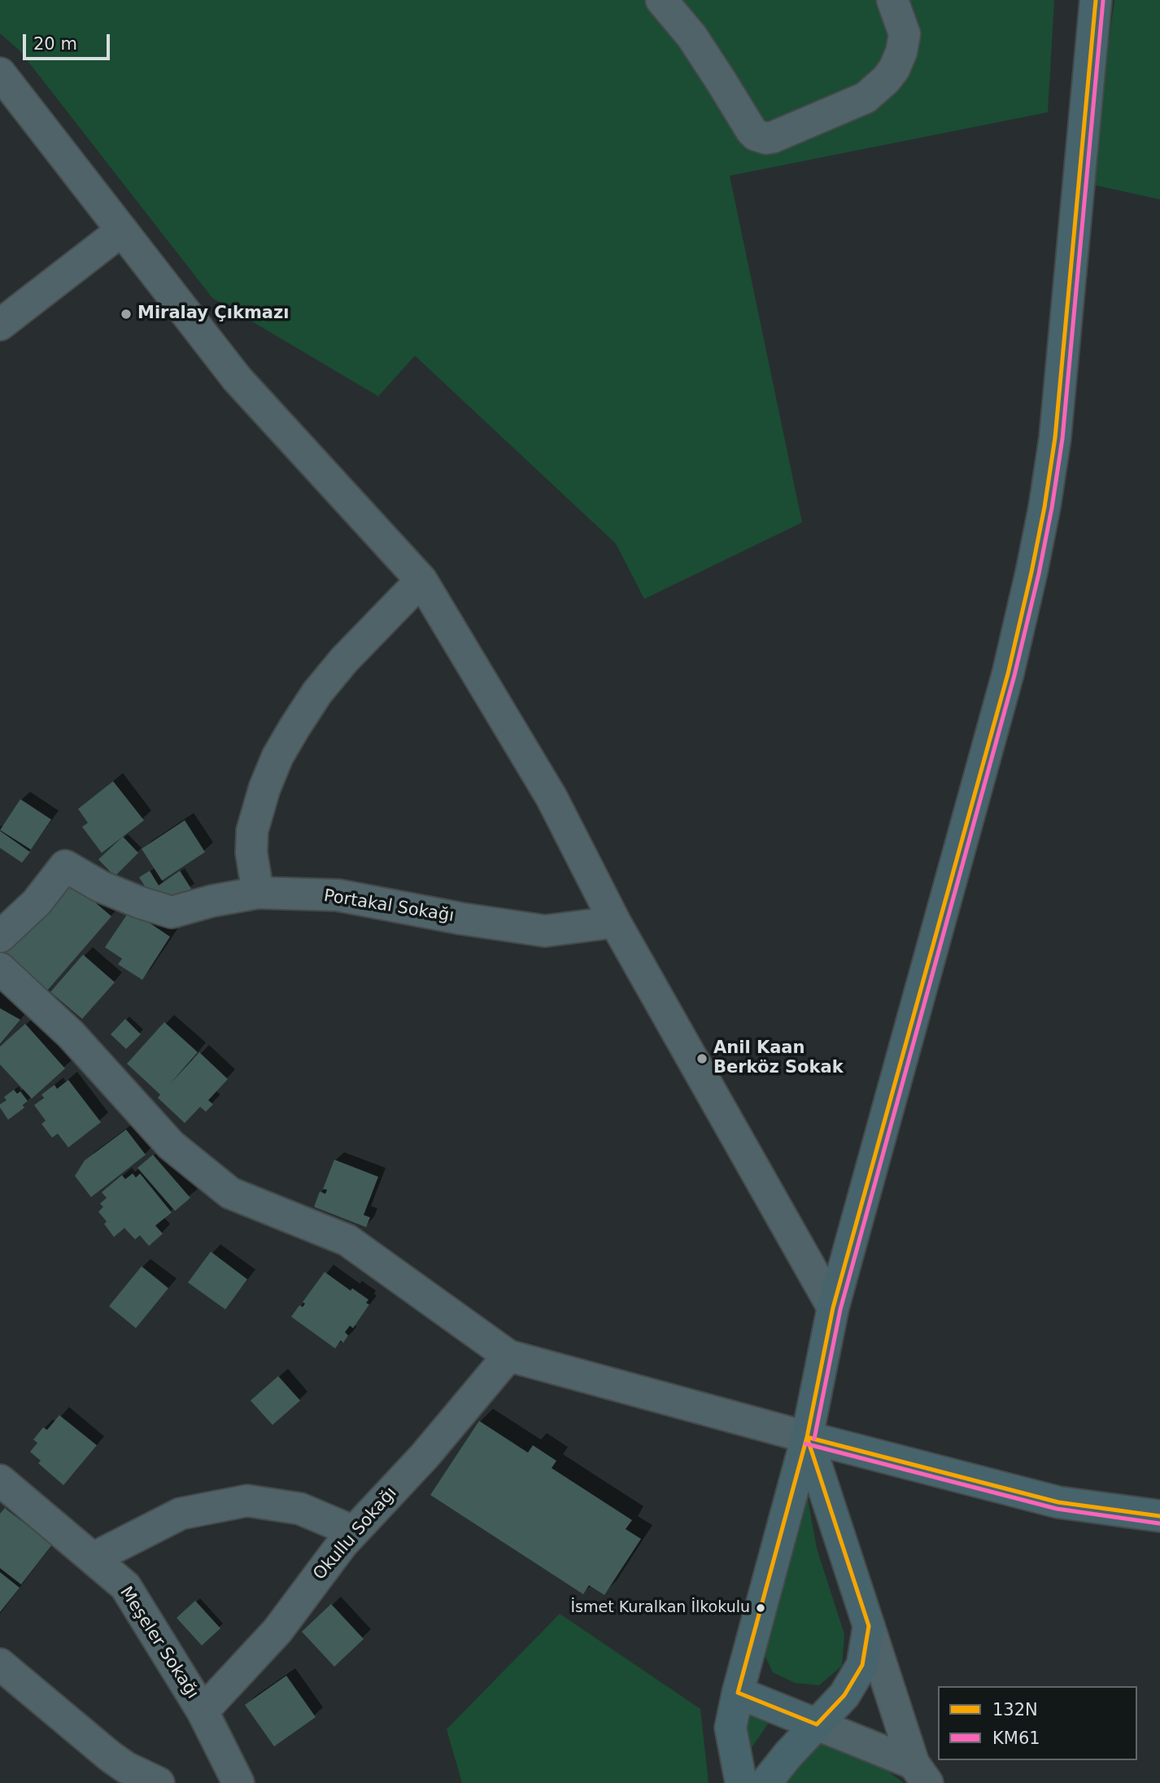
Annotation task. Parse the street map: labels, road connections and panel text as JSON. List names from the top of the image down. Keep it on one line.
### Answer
{"streets":{"street":["Portakal Sokağı","Okullu Sokağı","Meşeler Sokağı"]},"crossings":[["Okullu Sokağı","Meşeler Sokağı"]],"places":["Miralay Çıkmazı","Anil Kaan Berköz Sokak","İsmet Kuralkan İlkokulu"],"lines":["transit line 132N","transit line KM61"],"legend":["132N","KM61"],"scale_bar":"20 m"}
